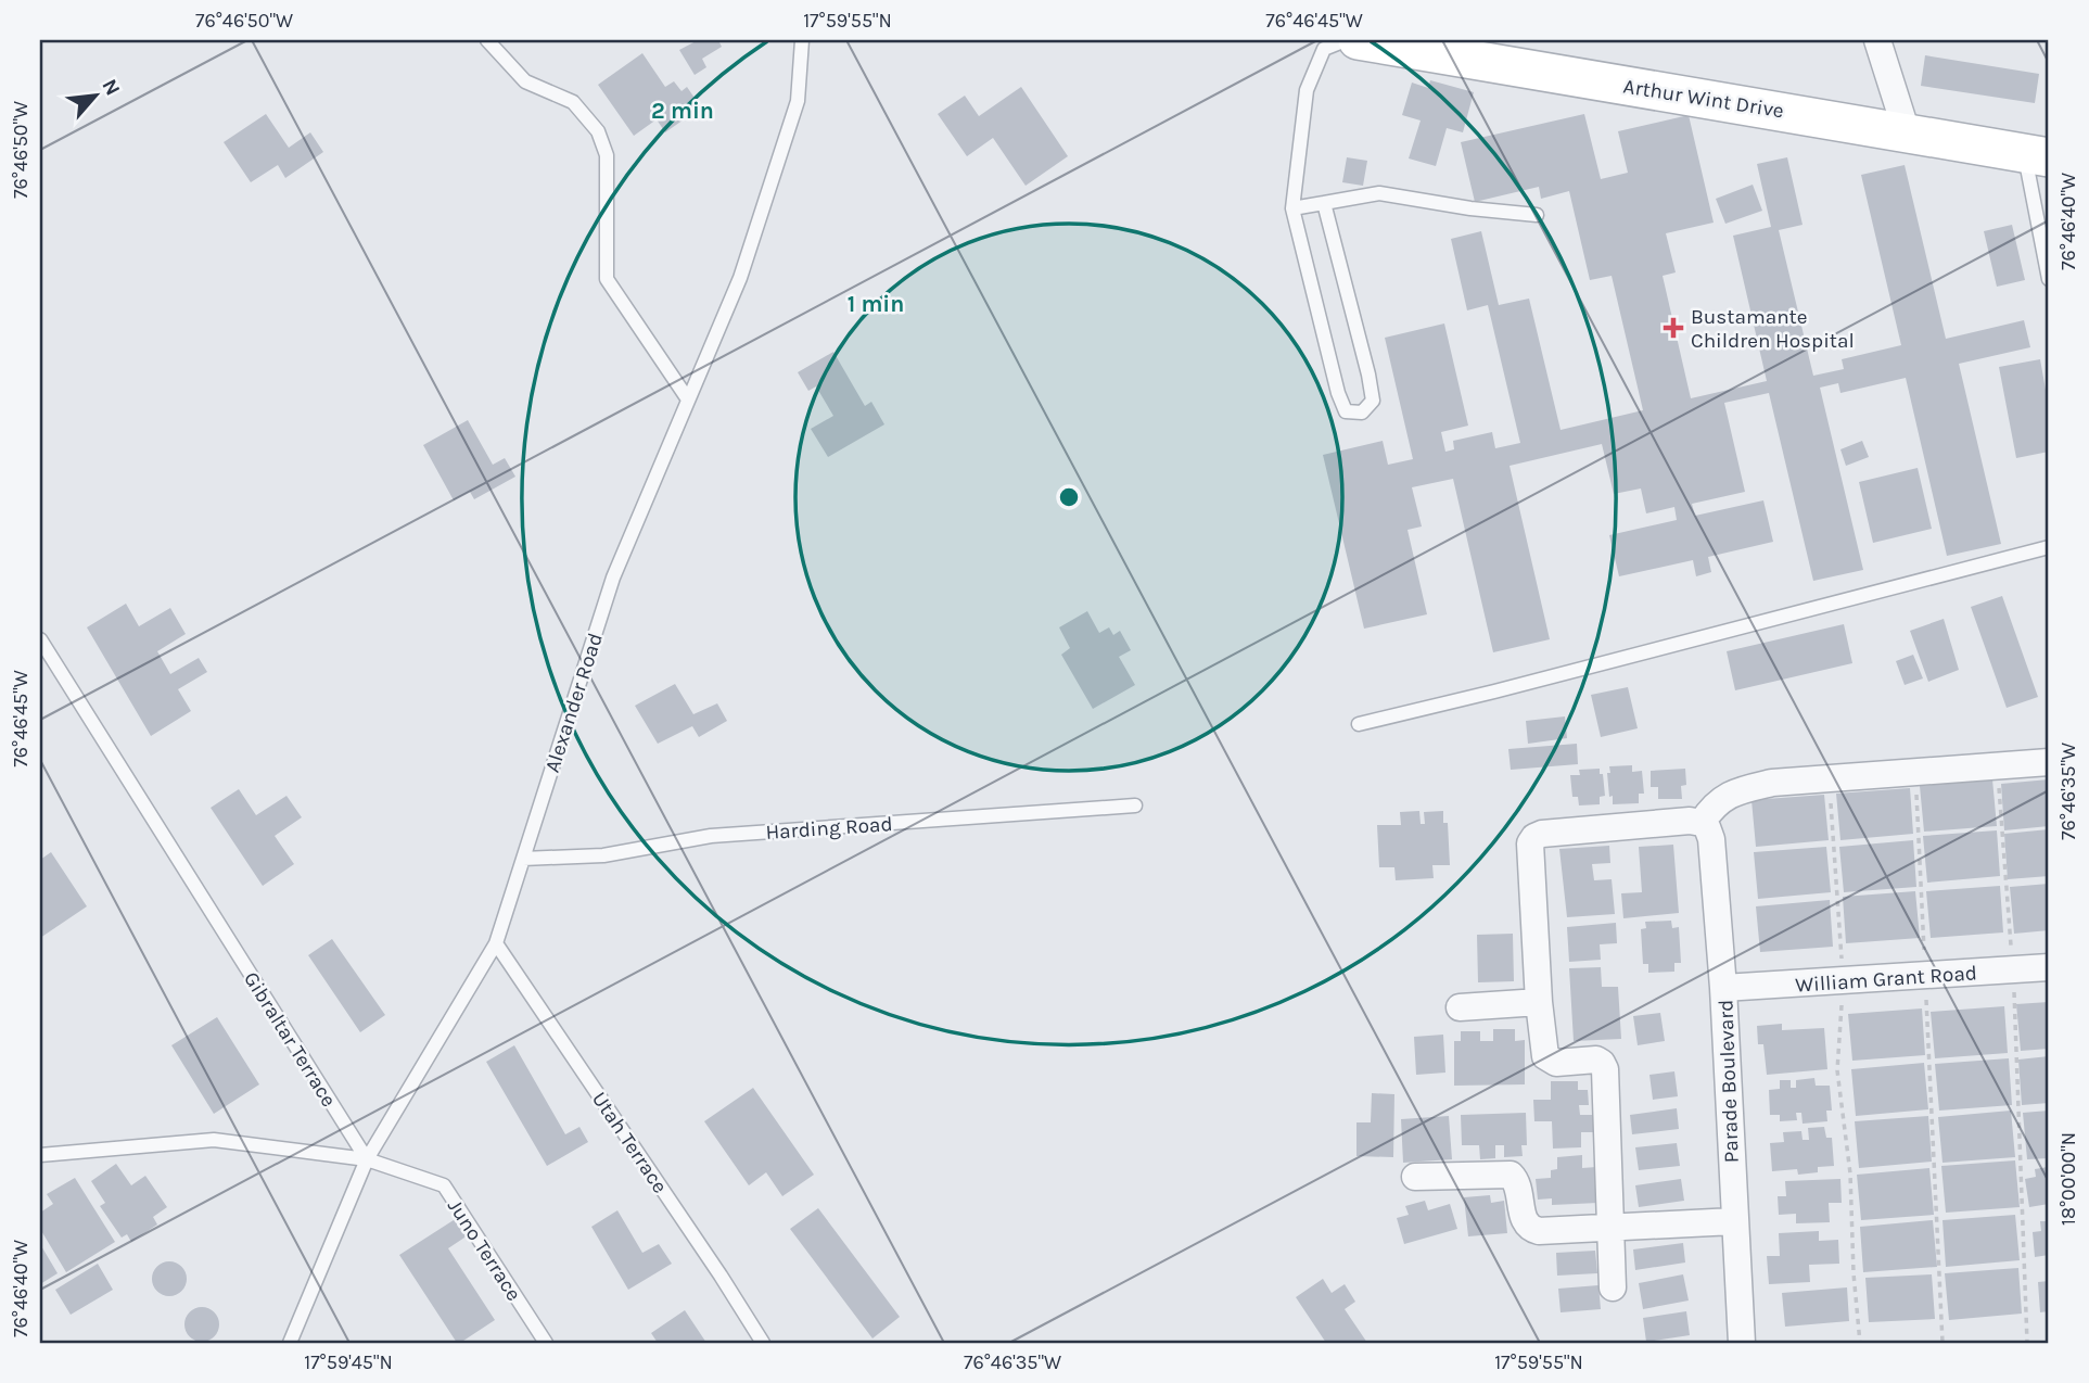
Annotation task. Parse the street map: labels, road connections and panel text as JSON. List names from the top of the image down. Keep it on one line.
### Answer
{"streets":{"main road":["Arthur Wint Drive"],"street":["William Grant Road","Parade Boulevard"],"lane":["Alexander Road","Harding Road","Gibraltar Terrace","Utah Terrace","Juno Terrace"]},"crossings":[["Alexander Road","Harding Road"],["Alexander Road","Gibraltar Terrace"],["Alexander Road","Utah Terrace"],["Alexander Road","Juno Terrace"],["William Grant Road","Parade Boulevard"],["Gibraltar Terrace","Juno Terrace"]],"places":{"health":["Bustamante Children Hospital"]},"north":"top right","coordinates":["76°46'50\"W","17°59'55\"N","76°46'45\"W","76°46'40\"W","76°46'35\"W","18°00'00\"N","17°59'45\"N"],"rings":["2 min","1 min"]}
